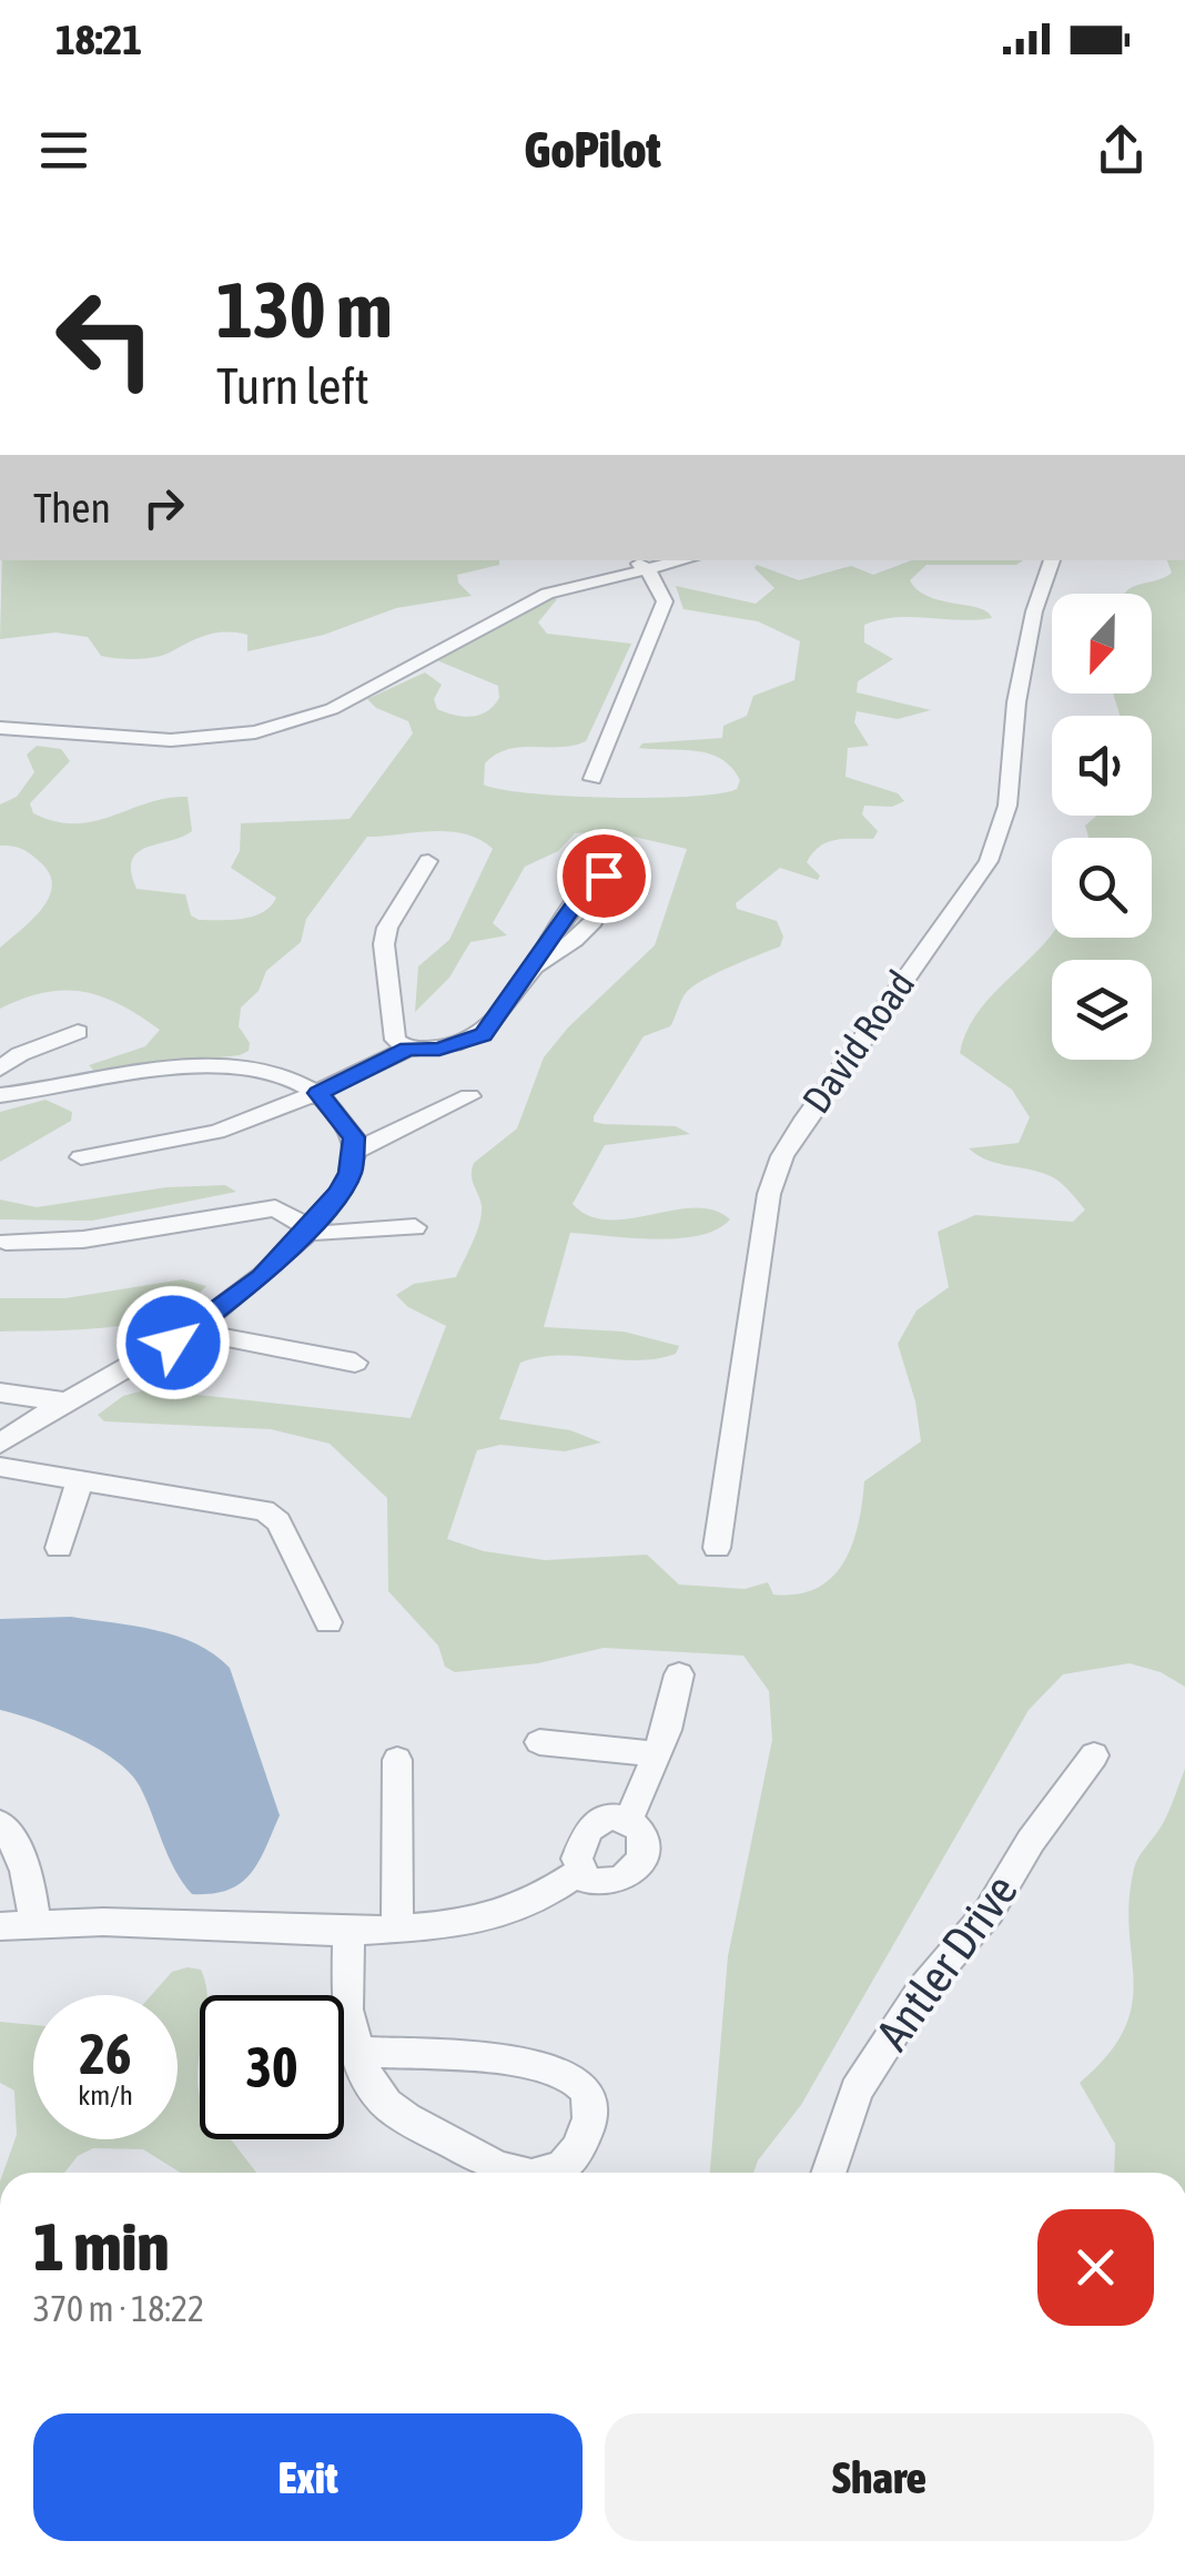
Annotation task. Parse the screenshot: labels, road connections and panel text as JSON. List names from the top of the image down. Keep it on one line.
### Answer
{"streets":{"street":["David Road","Antler Drive"]},"north":"bottom","page":{"status":"18:21","header":"GoPilot","turn":["130 m","Turn left"],"then":"Then","speed":"26 km/h","limit":"30","heading":["1 min","370 m · 18:22"],"buttons":["Exit","Share"]}}
